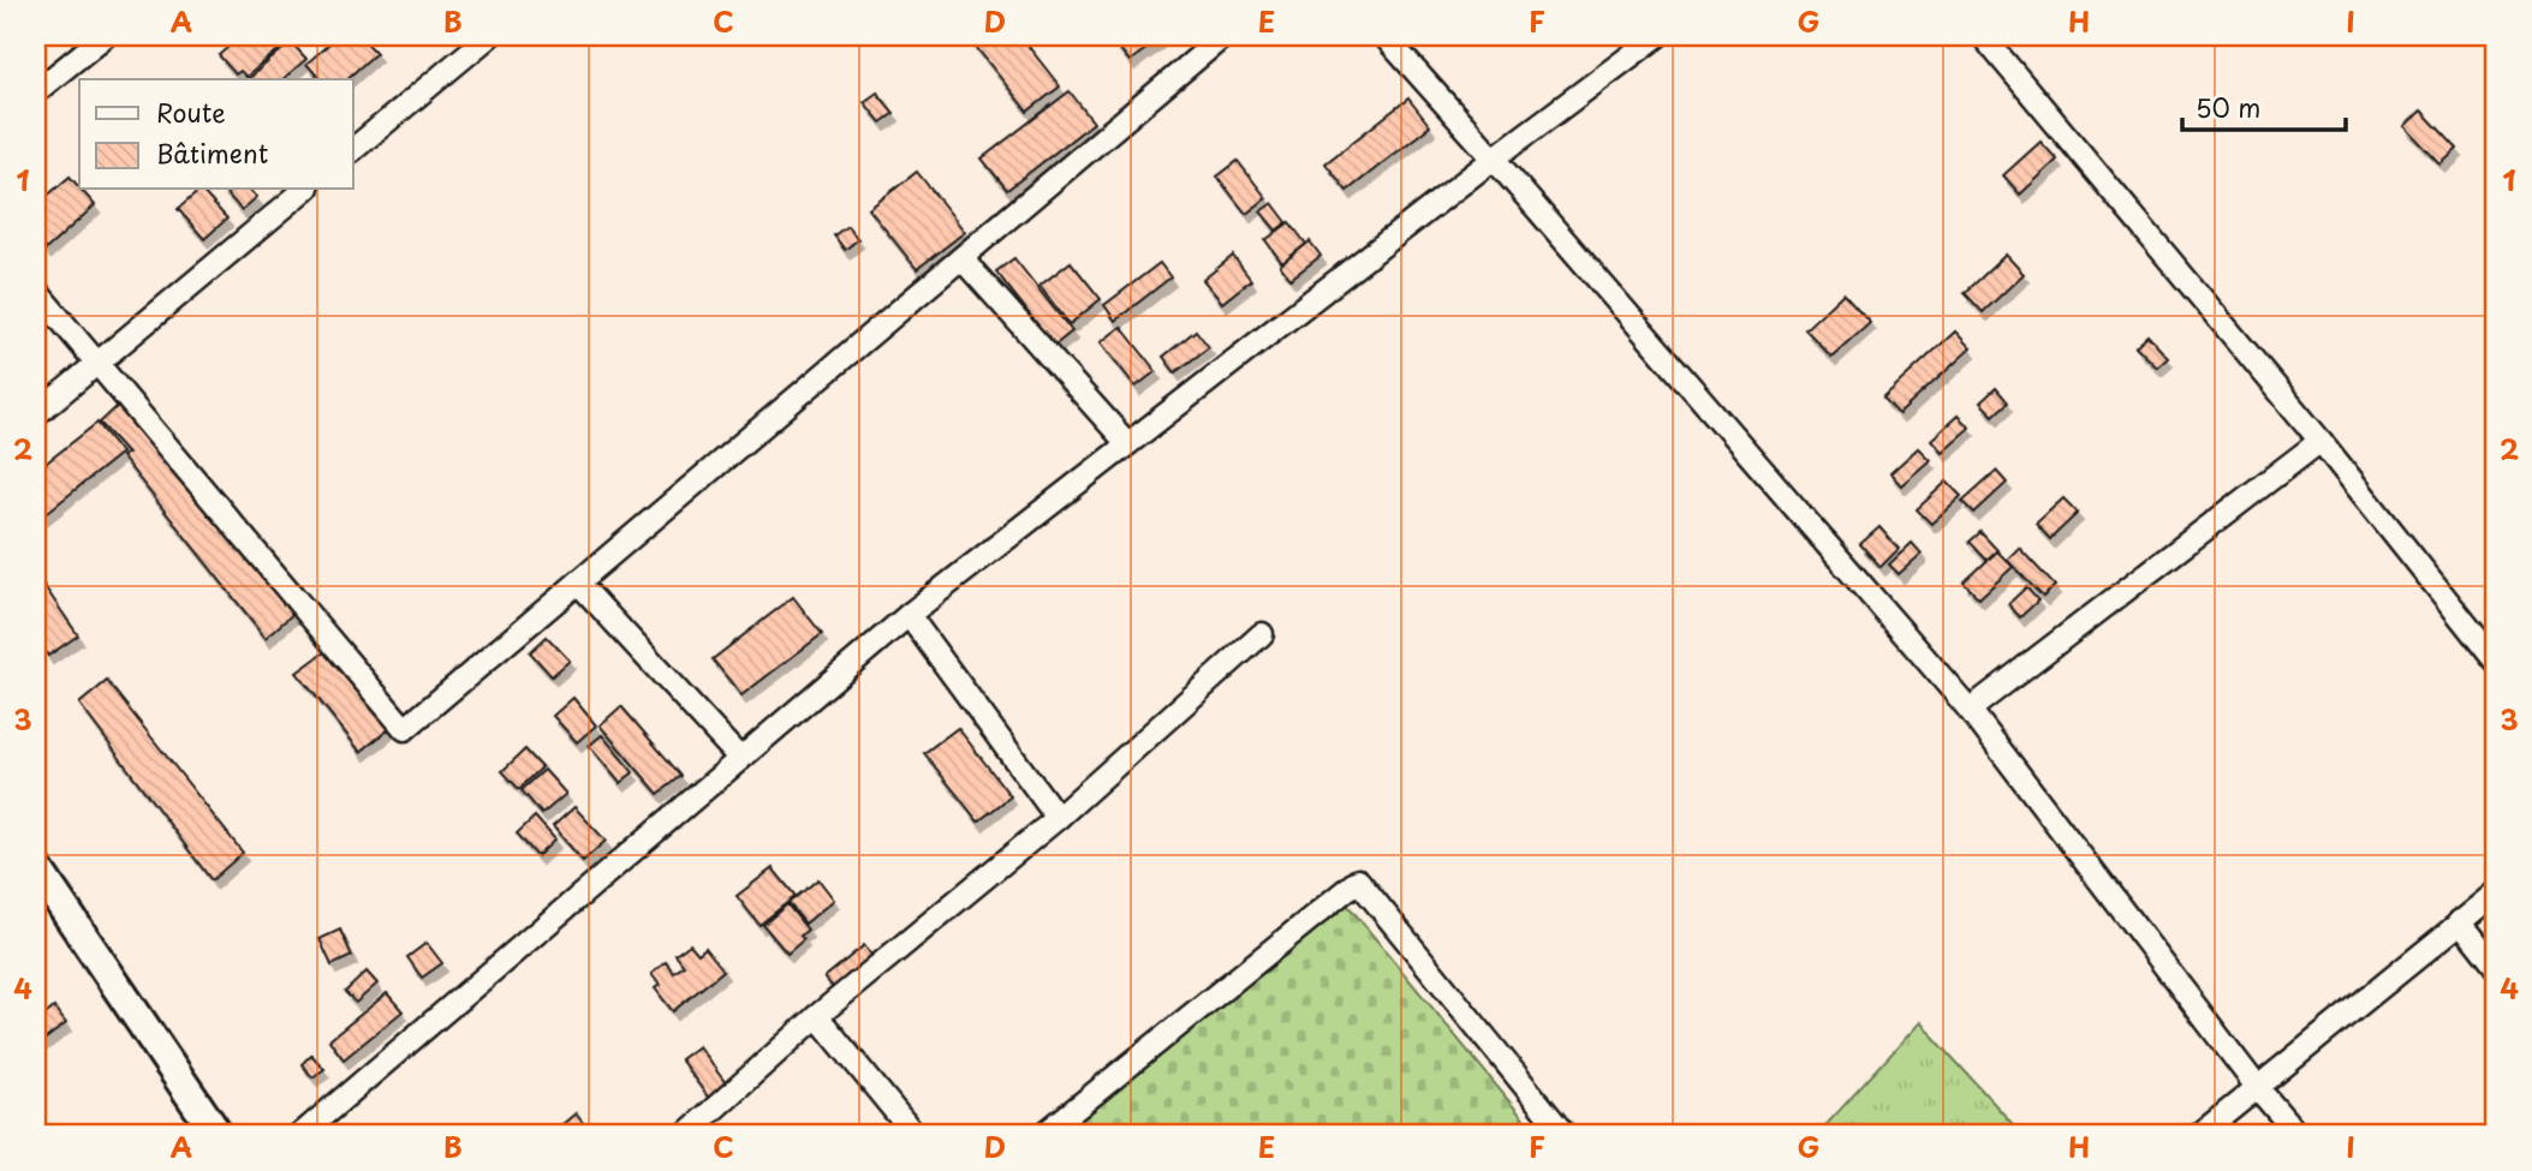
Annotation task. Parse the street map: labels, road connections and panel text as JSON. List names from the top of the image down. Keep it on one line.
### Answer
{"legend":["Route","Bâtiment"],"scale_bar":"50 m","grid":{"columns":["A","B","C","D","E","F","G","H","I"],"rows":["1","2","3","4"]}}
